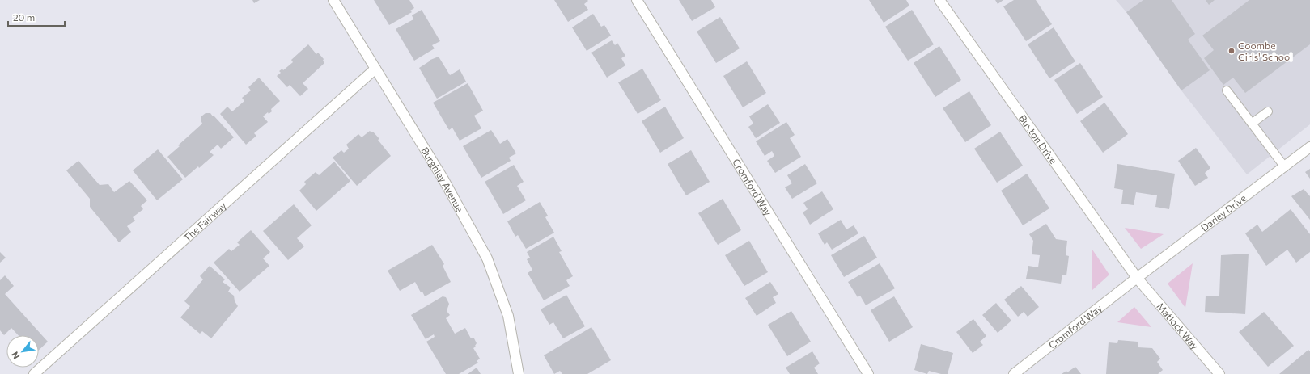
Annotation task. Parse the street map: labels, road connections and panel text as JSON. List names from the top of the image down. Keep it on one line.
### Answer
{"streets":{"street":["Buxton Drive","Burghley Avenue","Cromford Way","Darley Drive","The Fairway","Matlock Way"]},"crossings":[["Buxton Drive","Cromford Way"],["Buxton Drive","Darley Drive"],["Buxton Drive","Matlock Way"],["Burghley Avenue","The Fairway"],["Cromford Way","Darley Drive"],["Cromford Way","Matlock Way"],["Darley Drive","Matlock Way"]],"places":["Coombe Girls' School"],"scale_bar":"20 m","north":"bottom left"}
